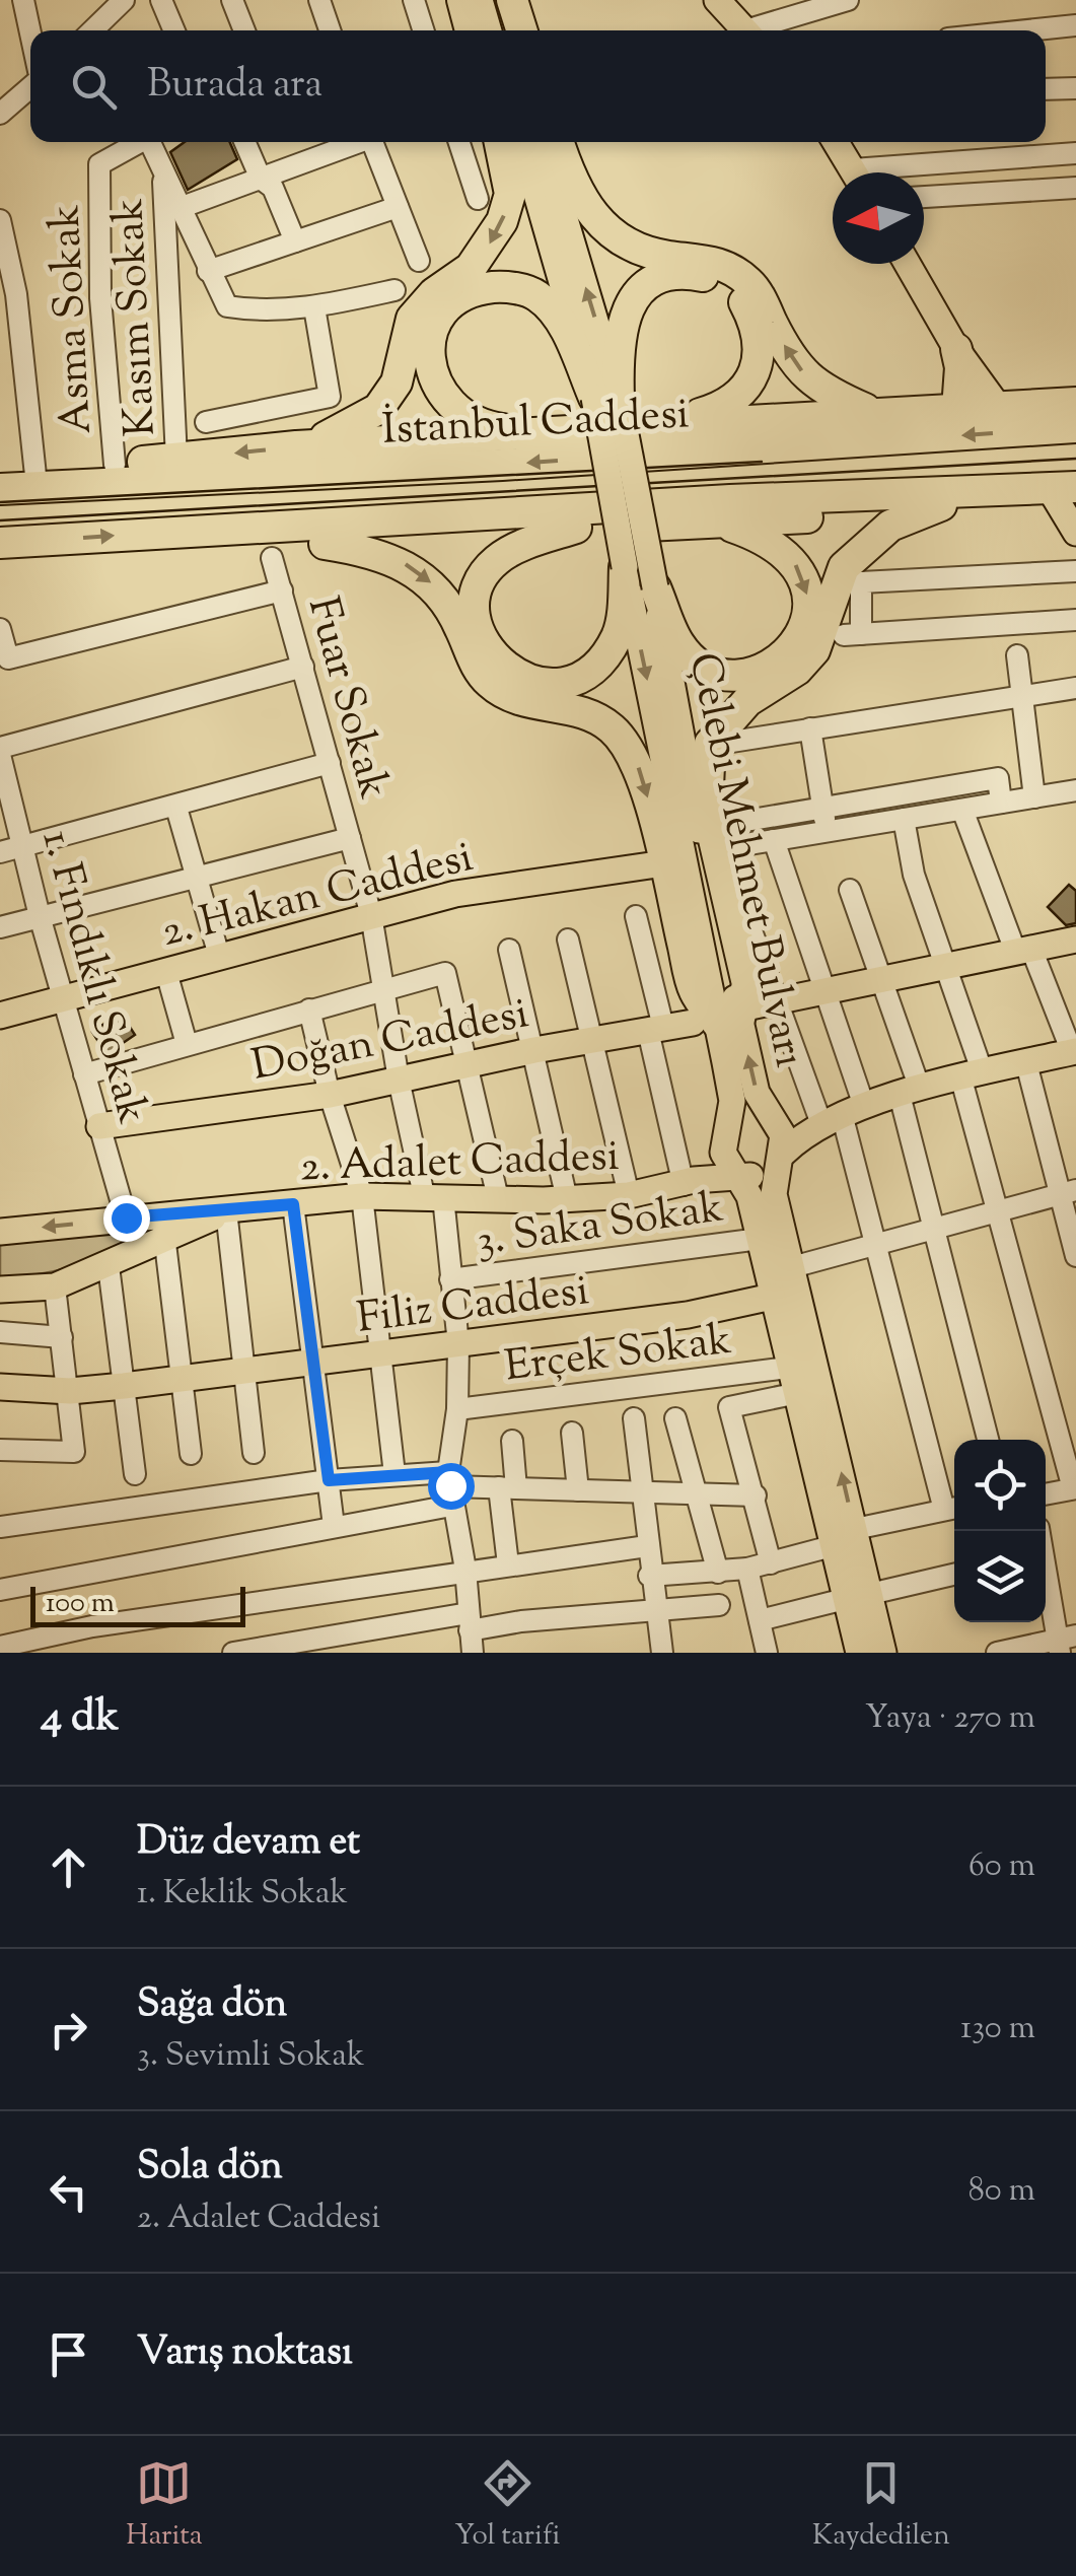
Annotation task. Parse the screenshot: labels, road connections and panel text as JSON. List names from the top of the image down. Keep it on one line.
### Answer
{"streets":{"highway":["İstanbul Caddesi"],"main road":["Çelebi Mehmet Bulvarı","2. Hakan Caddesi","Doğan Caddesi","2. Adalet Caddesi","Filiz Caddesi"],"street":["Kasım Sokak","Asma Sokak","Fuar Sokak","1. Fındıklı Sokak","3. Saka Sokak","Erçek Sokak"]},"crossings":[["Fuar Sokak","2. Hakan Caddesi"],["Fuar Sokak","Doğan Caddesi"],["Fuar Sokak","2. Adalet Caddesi"],["Fuar Sokak","3. Saka Sokak"],["Fuar Sokak","Filiz Caddesi"],["Fuar Sokak","Erçek Sokak"],["Çelebi Mehmet Bulvarı","Doğan Caddesi"],["Çelebi Mehmet Bulvarı","2. Adalet Caddesi"],["Çelebi Mehmet Bulvarı","3. Saka Sokak"],["Çelebi Mehmet Bulvarı","Filiz Caddesi"],["Çelebi Mehmet Bulvarı","Erçek Sokak"],["2. Hakan Caddesi","1. Fındıklı Sokak"],["1. Fındıklı Sokak","Doğan Caddesi"],["1. Fındıklı Sokak","2. Adalet Caddesi"]],"scale_bar":"100 m","north":"left","page":{"search":"Burada ara","scale":"100 m","heading":["4 dk","Yaya · 270 m"],"list":[["Düz devam et","1. Keklik Sokak","60 m"],["Sağa dön","3. Sevimli Sokak","130 m"],["Sola dön","2. Adalet Caddesi","80 m"],"Varış noktası"],"nav":["Harita","Yol tarifi","Kaydedilen"]}}
